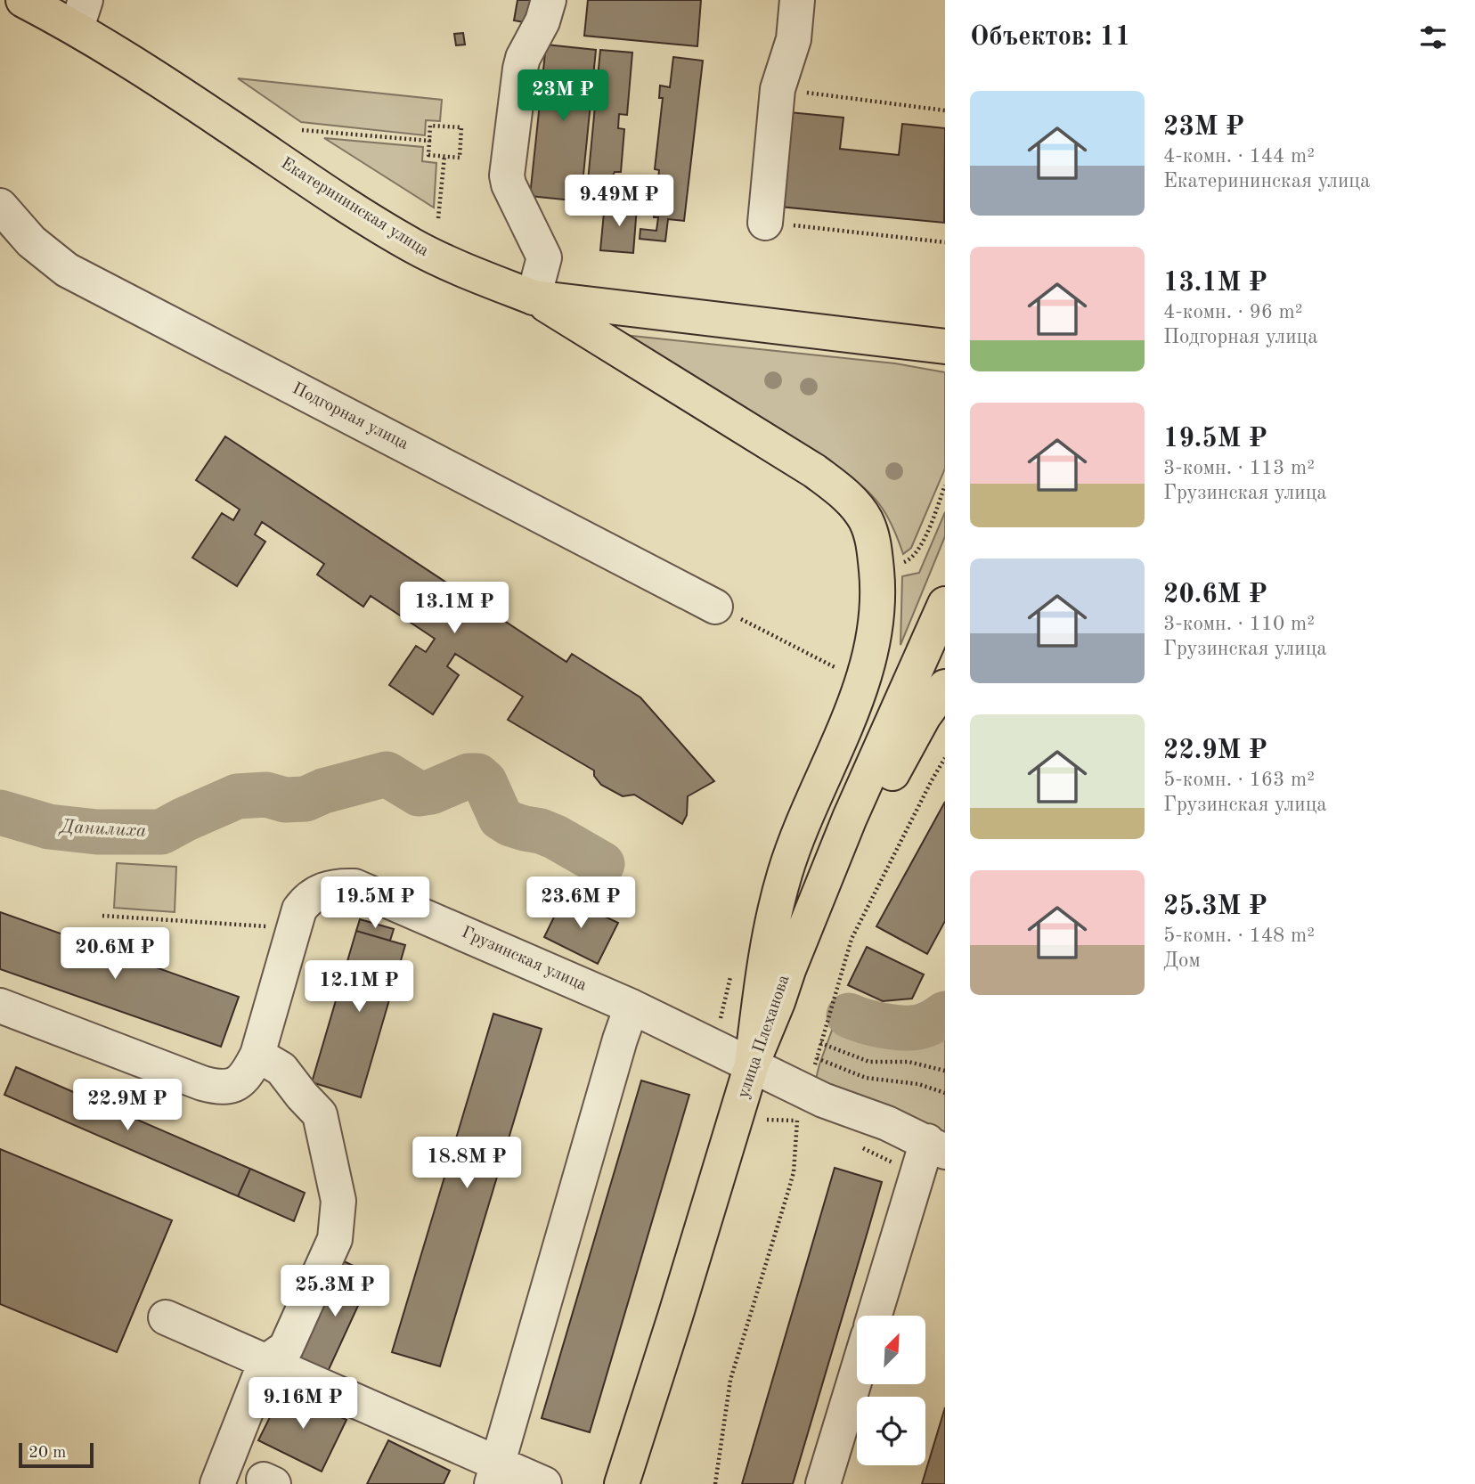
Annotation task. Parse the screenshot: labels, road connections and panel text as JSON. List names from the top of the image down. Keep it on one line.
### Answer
{"streets":{"main road":["Екатерининская улица","улица Плеханова"],"street":["Подгорная улица","Грузинская улица"]},"crossings":[["Грузинская улица","улица Плеханова"]],"water":["Данилиха"],"scale_bar":"20 m","north":"top right","page":{"heading":"Объектов: 11","price":["23M ₽","9.49M ₽","13.1M ₽","19.5M ₽","23.6M ₽","20.6M ₽","12.1M ₽","22.9M ₽","18.8M ₽","25.3M ₽","9.16M ₽"],"list":[{"name":"23M ₽","note":"4-комн. · 144 m² · Екатерининская улица"},{"name":"13.1M ₽","note":"4-комн. · 96 m² · Подгорная улица"},{"name":"19.5M ₽","note":"3-комн. · 113 m² · Грузинская улица"},{"name":"20.6M ₽","note":"3-комн. · 110 m² · Грузинская улица"},{"name":"22.9M ₽","note":"5-комн. · 163 m² · Грузинская улица"},{"name":"25.3M ₽","note":"5-комн. · 148 m² · Дом"}],"scale":"20 m"}}
